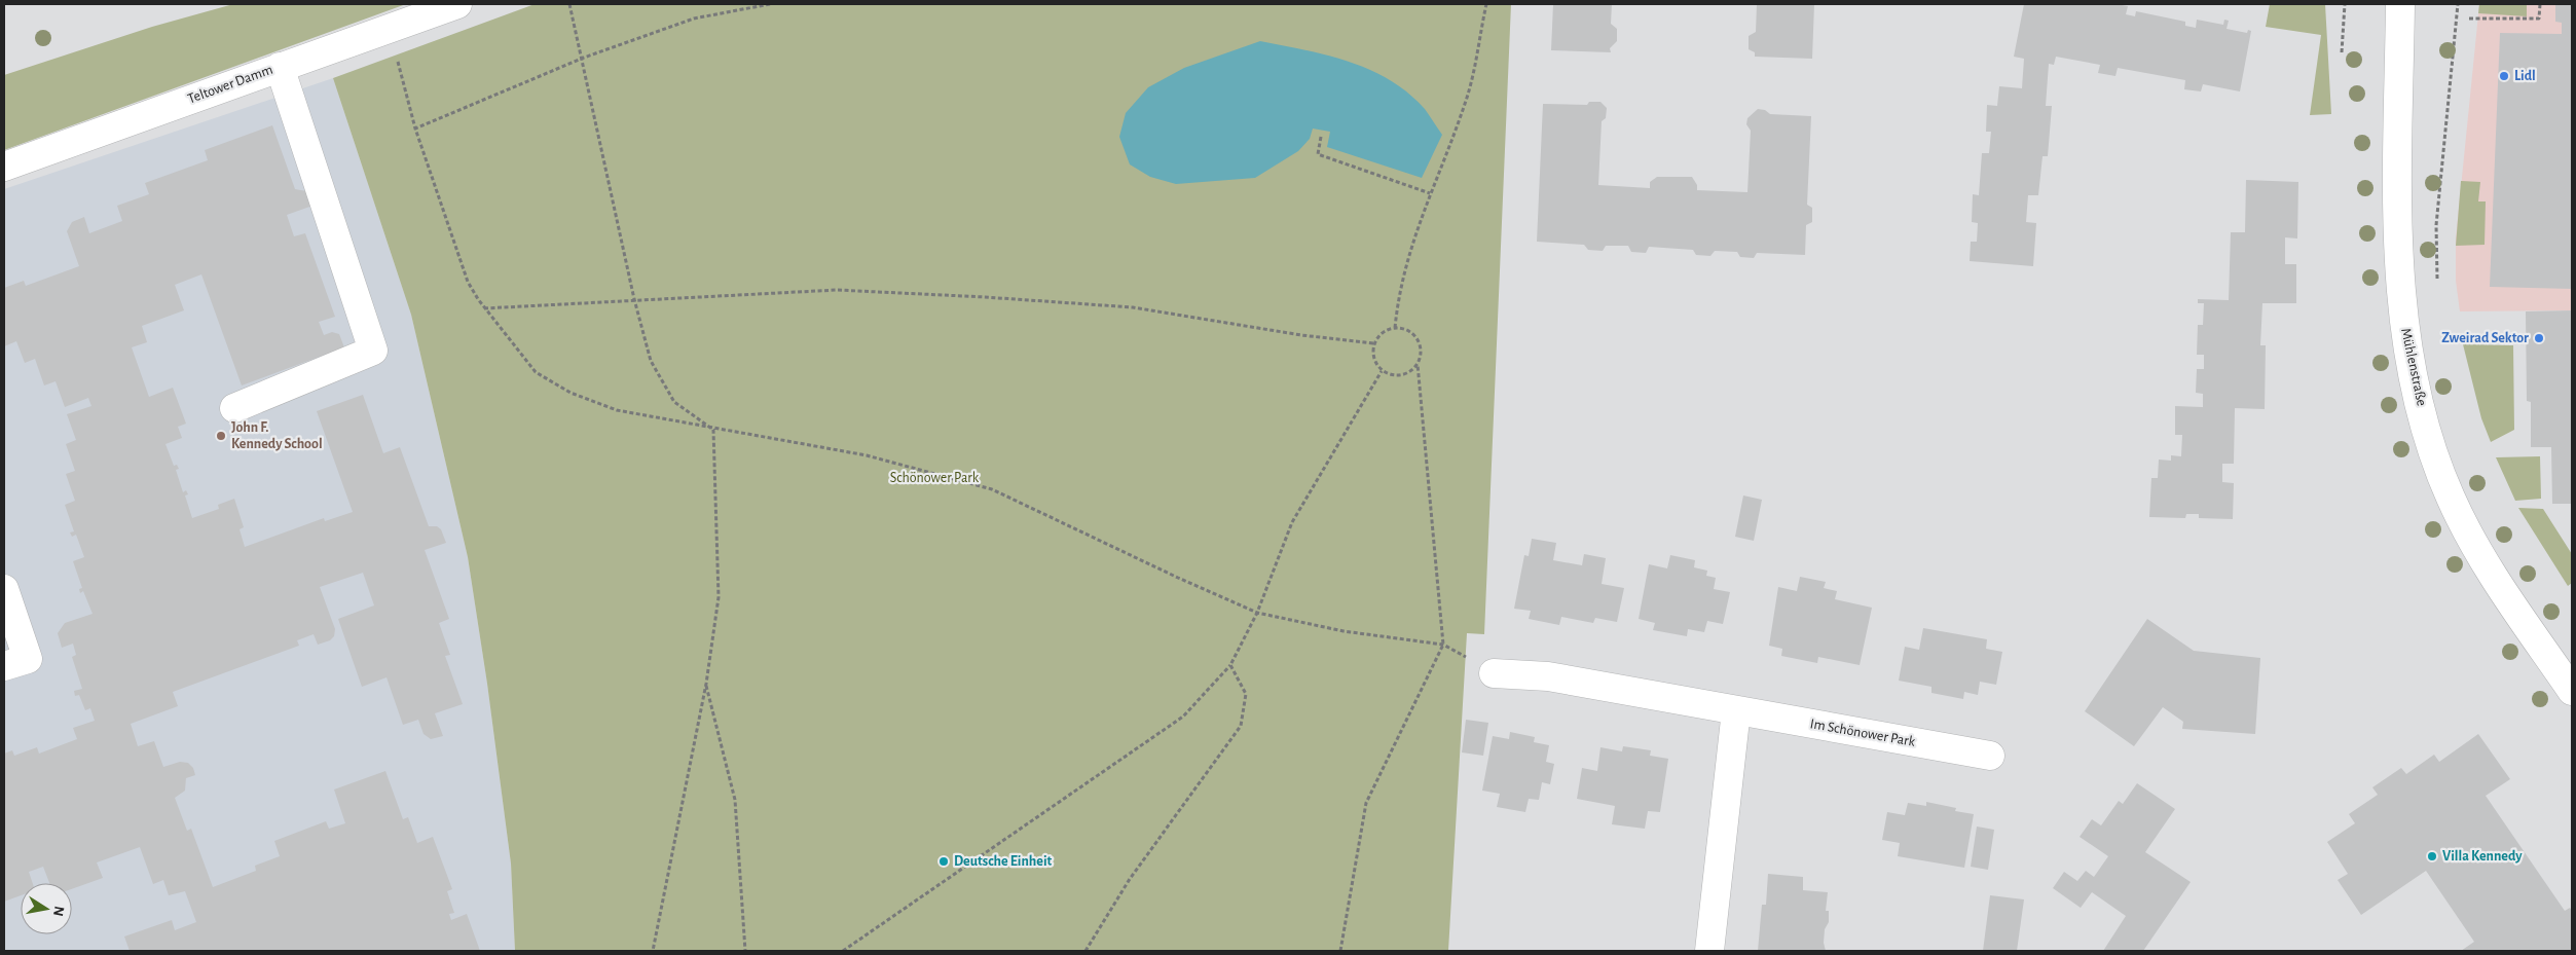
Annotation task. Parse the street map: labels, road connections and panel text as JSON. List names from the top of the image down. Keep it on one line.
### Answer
{"streets":{"street":["Teltower Damm","Mühlenstraße","Im Schönower Park"]},"parks":["Schönower Park"],"places":["Lidl","Zweirad Sektor","John F. Kennedy School","Villa Kennedy","Deutsche Einheit"],"north":"right"}
